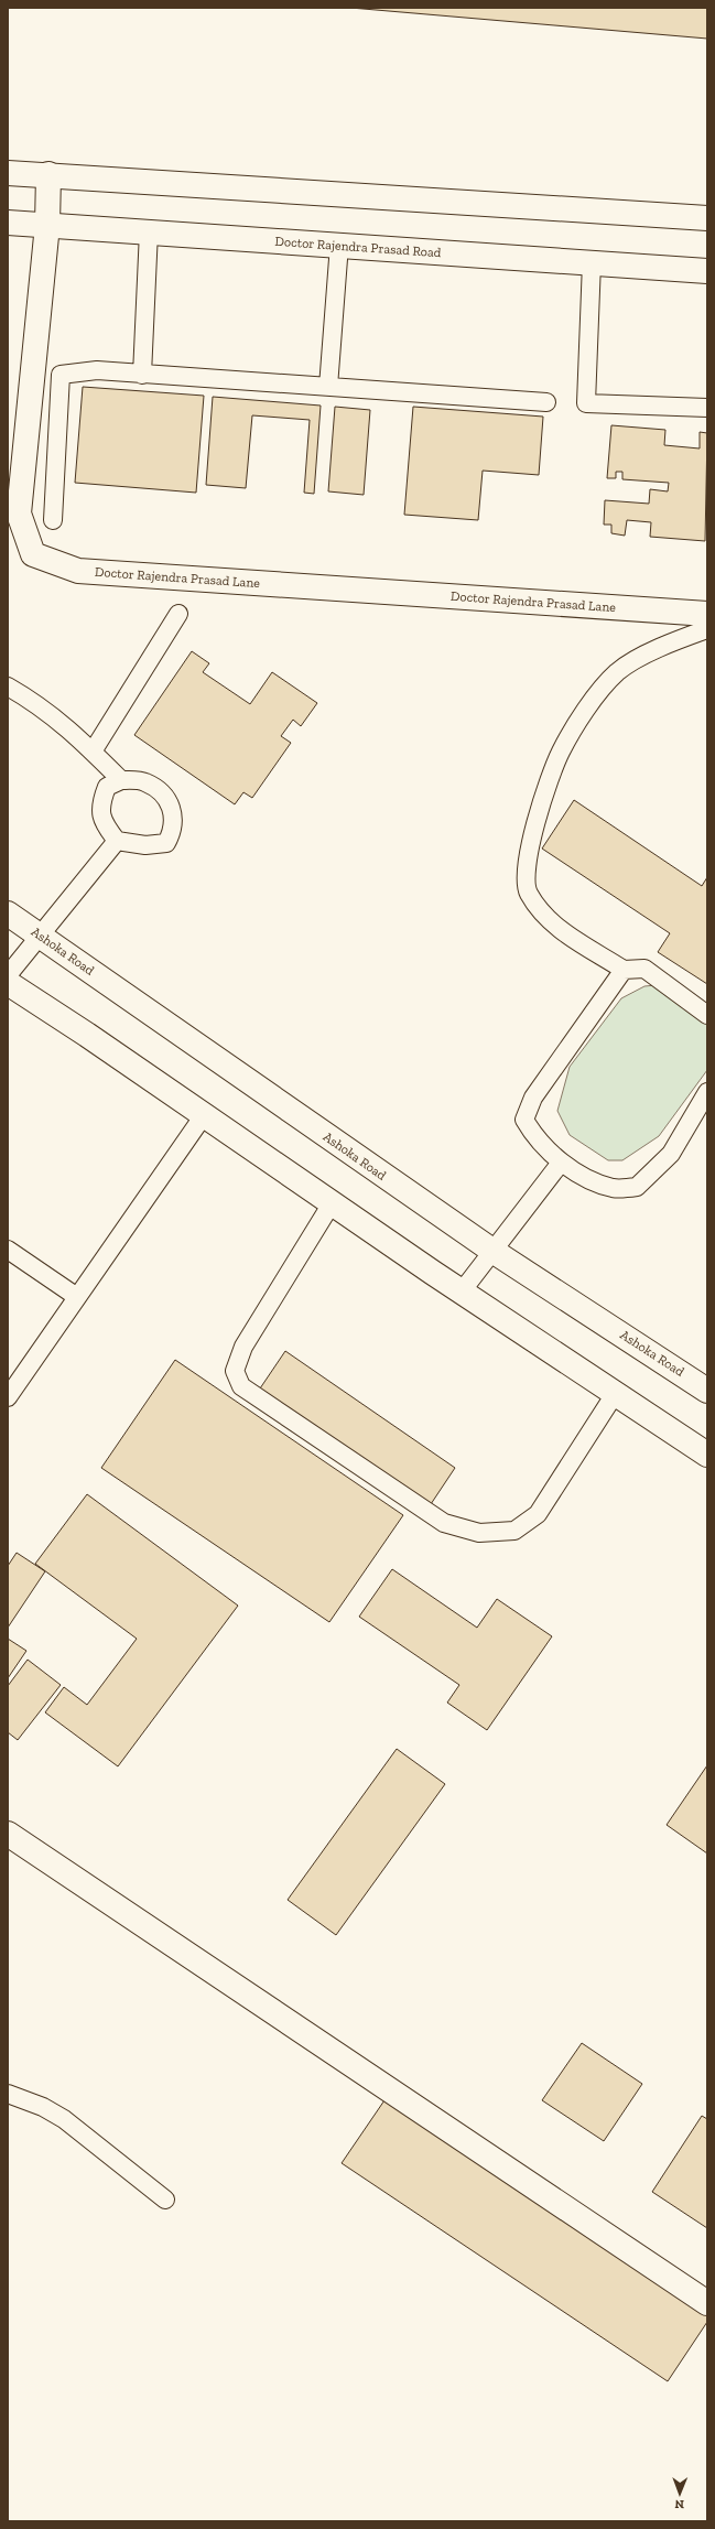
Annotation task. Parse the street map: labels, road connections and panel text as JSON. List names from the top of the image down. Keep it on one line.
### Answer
{"streets":{"main road":["Doctor Rajendra Prasad Road","Doctor Rajendra Prasad Lane","Ashoka Road"]},"crossings":[["Doctor Rajendra Prasad Road","Doctor Rajendra Prasad Lane"]],"north":"bottom"}
